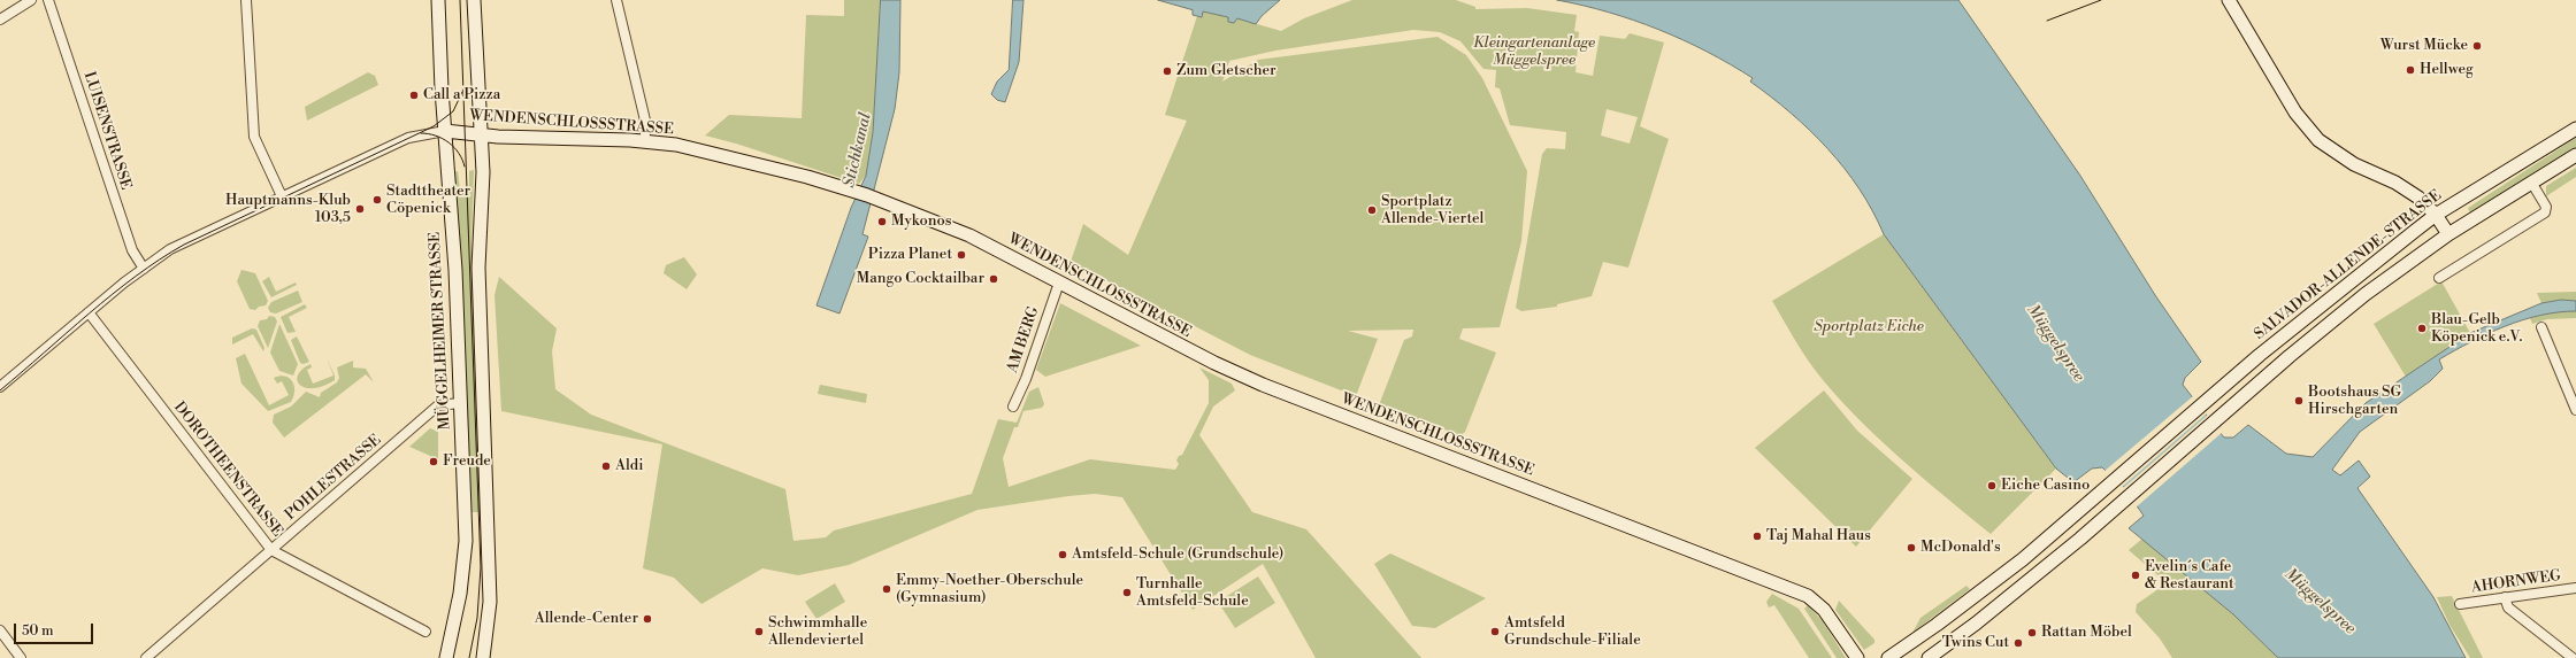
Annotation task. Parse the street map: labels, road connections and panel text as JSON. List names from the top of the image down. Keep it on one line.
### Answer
{"streets":{"main road":["WENDENSCHLOSSSTRASSE","SALVADOR-ALLENDE-STRASSE","MÜGGELHEIMER STRASSE"],"street":["LUISENSTRASSE","AM BERG","DOROTHEENSTRASSE","POHLESTRASSE","AHORNWEG"]},"crossings":[["WENDENSCHLOSSSTRASSE","LUISENSTRASSE"],["WENDENSCHLOSSSTRASSE","MÜGGELHEIMER STRASSE"],["WENDENSCHLOSSSTRASSE","AM BERG"],["WENDENSCHLOSSSTRASSE","DOROTHEENSTRASSE"],["MÜGGELHEIMER STRASSE","POHLESTRASSE"],["DOROTHEENSTRASSE","POHLESTRASSE"]],"water":["Stichkanal","Müggelspree"],"parks":["Kleingartenanlage Müggelspree","Sportplatz Eiche"],"places":["Wurst Mücke","Hellweg","Zum Gletscher","Call a Pizza","Stadttheater Cöpenick","Hauptmanns-Klub 103,5","Sportplatz Allende-Viertel","Mykonos","Pizza Planet","Mango Cocktailbar","Blau-Gelb Köpenick e.V.","Bootshaus SG Hirschgarten","Freude","Aldi","Eiche Casino","Taj Mahal Haus","McDonald's","Amtsfeld-Schule (Grundschule)","Evelin´s Cafe & Restaurant","Emmy-Noether-Oberschule (Gymnasium)","Turnhalle Amtsfeld-Schule","Allende-Center","Schwimmhalle Allendeviertel","Amtsfeld Grundschule-Filiale","Rattan Möbel","Twins Cut"],"scale_bar":"50 m"}
